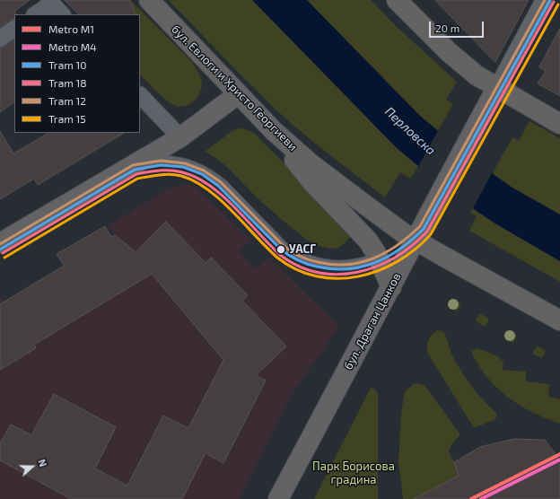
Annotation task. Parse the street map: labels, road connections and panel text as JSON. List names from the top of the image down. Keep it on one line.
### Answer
{"streets":{"main road":["бул. Евлоги и Христо Георгиеви"],"street":["бул. Драган Цанков"]},"crossings":[["бул. Евлоги и Христо Георгиеви","бул. Драган Цанков"]],"water":["Перловска"],"parks":["Парк Борисова градина"],"places":["УАСГ"],"lines":["tram line 10","tram line 12","tram line 18","tram line 15","metro line M1","metro line M4"],"legend":["Metro M1","Metro M4","Tram 10","Tram 18","Tram 12","Tram 15"],"scale_bar":"20 m","north":"right"}
